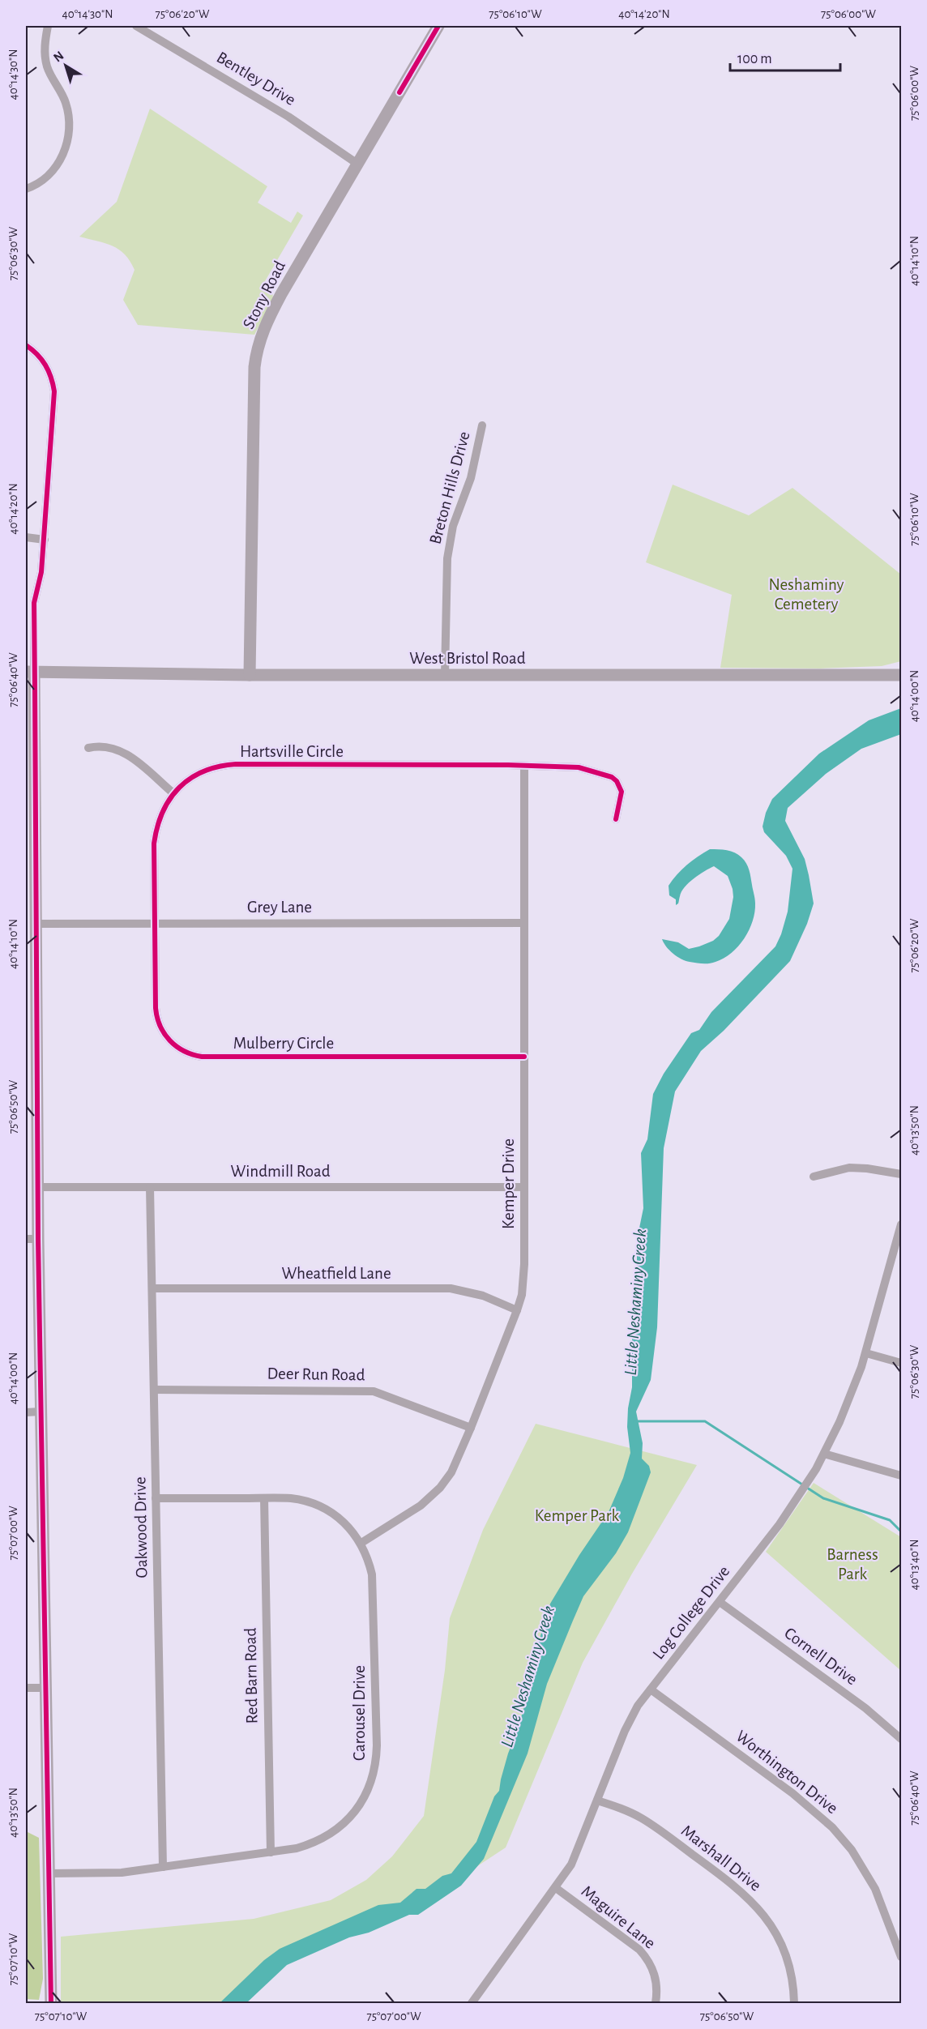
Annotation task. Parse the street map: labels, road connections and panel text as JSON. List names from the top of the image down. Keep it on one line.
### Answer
{"streets":{"street":["Bentley Drive","Stony Road","Breton Hills Drive","West Bristol Road","Hartsville Circle","Grey Lane","Mulberry Circle","Windmill Road","Kemper Drive","Wheatfield Lane","Deer Run Road","Oakwood Drive","Log College Drive","Cornell Drive","Red Barn Road","Carousel Drive","Worthington Drive","Marshall Drive","Maguire Lane"]},"crossings":[["Bentley Drive","Stony Road"],["Stony Road","West Bristol Road"],["Breton Hills Drive","West Bristol Road"],["Hartsville Circle","Grey Lane"],["Hartsville Circle","Mulberry Circle"],["Hartsville Circle","Kemper Drive"],["Grey Lane","Mulberry Circle"],["Grey Lane","Kemper Drive"],["Mulberry Circle","Kemper Drive"],["Windmill Road","Kemper Drive"],["Windmill Road","Oakwood Drive"],["Kemper Drive","Wheatfield Lane"],["Kemper Drive","Deer Run Road"],["Kemper Drive","Carousel Drive"],["Wheatfield Lane","Oakwood Drive"],["Deer Run Road","Oakwood Drive"],["Oakwood Drive","Carousel Drive"],["Log College Drive","Cornell Drive"],["Log College Drive","Worthington Drive"],["Log College Drive","Marshall Drive"],["Log College Drive","Maguire Lane"],["Red Barn Road","Carousel Drive"]],"water":["Little Neshaminy Creek"],"parks":["Neshaminy Cemetery","Kemper Park","Barness Park"],"scale_bar":"100 m","north":"top left","coordinates":["40°14'30\"N","75°06'20\"W","75°06'10\"W","40°14'20\"N","75°06'00\"W","75°06'30\"W","40°14'10\"N","75°06'40\"W","40°14'00\"N","75°06'50\"W","40°13'50\"N","75°07'00\"W","40°13'40\"N","75°07'10\"W"]}
